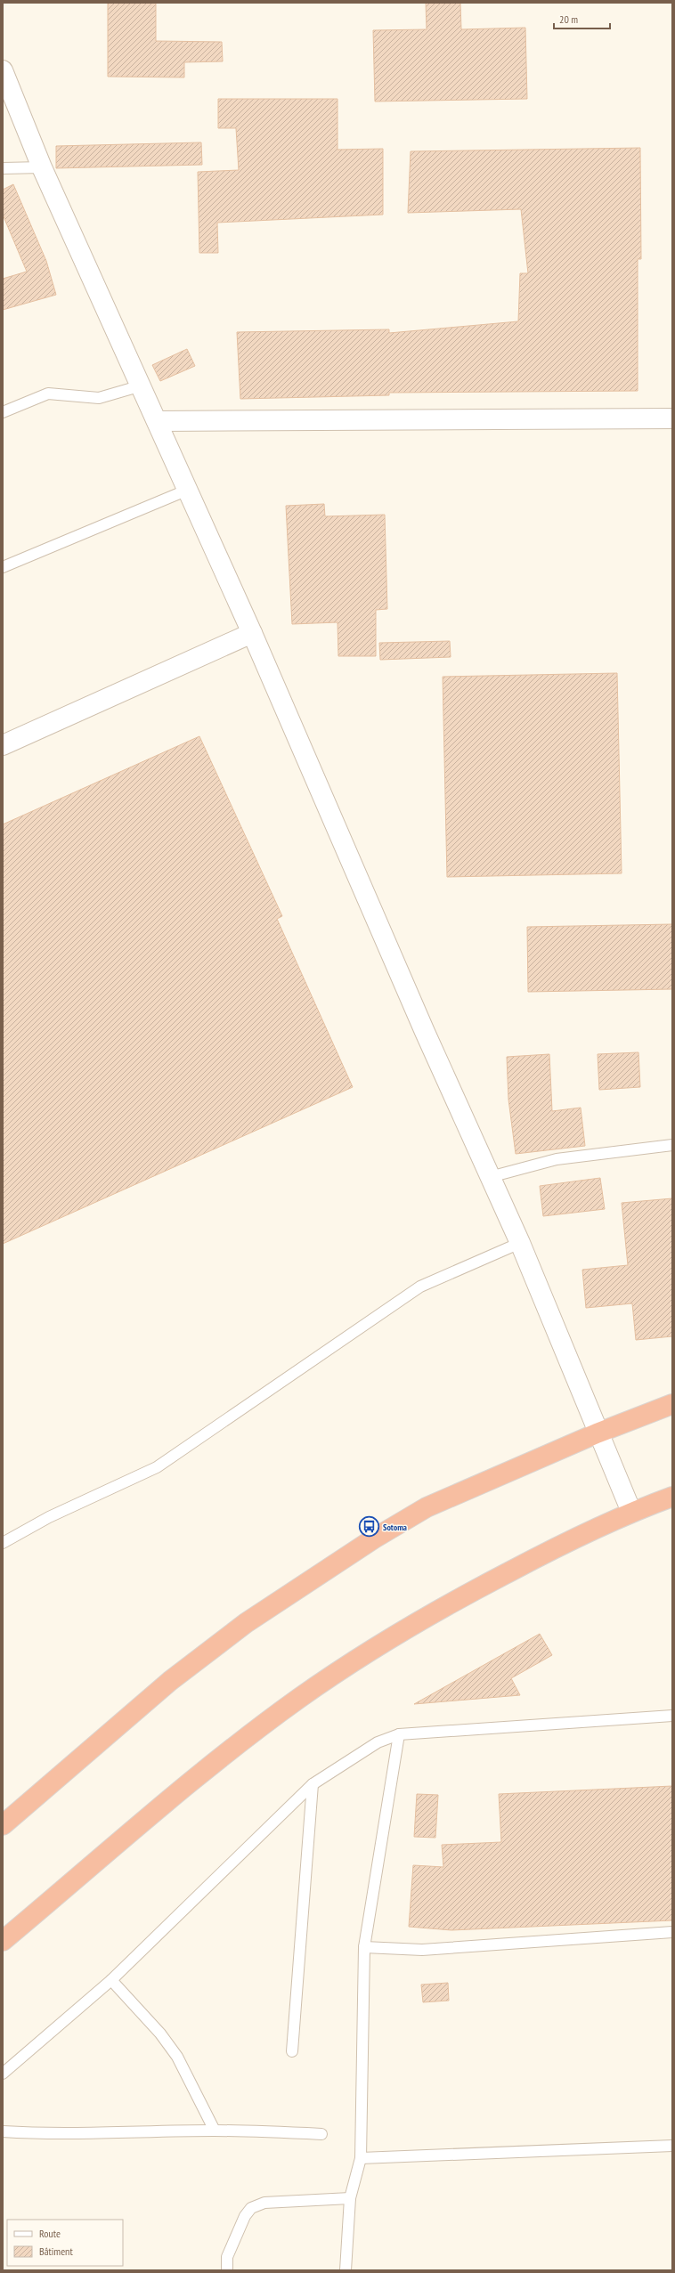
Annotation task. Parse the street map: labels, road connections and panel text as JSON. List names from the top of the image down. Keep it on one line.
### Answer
{"places":{"bus stop":["Sotoma"]},"legend":["Route","Bâtiment"],"scale_bar":"20 m"}
